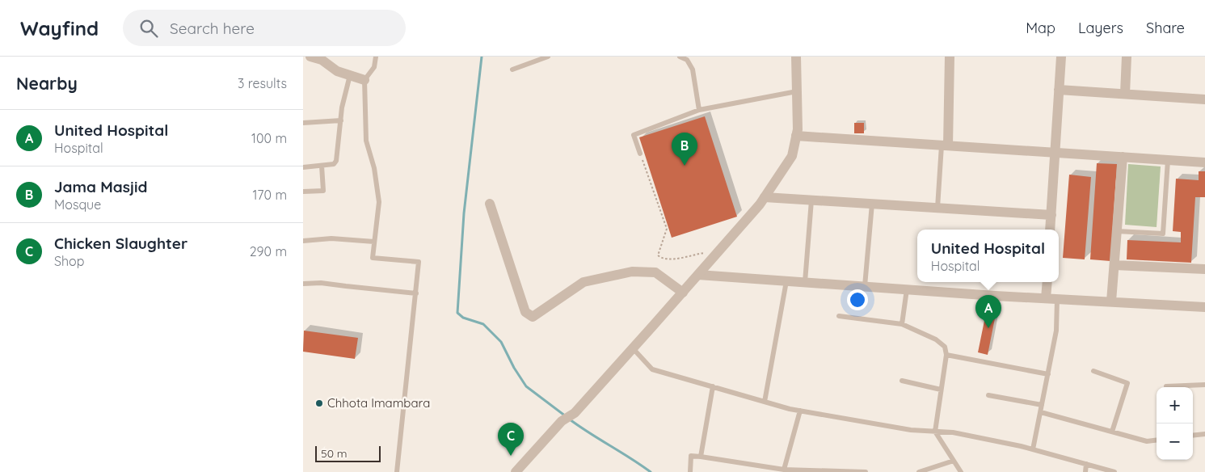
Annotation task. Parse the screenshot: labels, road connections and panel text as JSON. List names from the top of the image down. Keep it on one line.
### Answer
{"places":["Chhota Imambara"],"scale_bar":"50 m","page":{"header":"Wayfind","search":"Search here","nav":["Map","Layers","Share"],"heading":["Nearby","3 results"],"list":[{"mark":"A","name":"United Hospital","note":"Hospital","value":"100 m"},{"mark":"B","name":"Jama Masjid","note":"Mosque","value":"170 m"},{"mark":"C","name":"Chicken Slaughter","note":"Shop","value":"290 m"}],"pins":["B","A","C"],"popup":["United Hospital","Hospital"],"map_buttons":["+","−"],"scale":"50 m"}}
